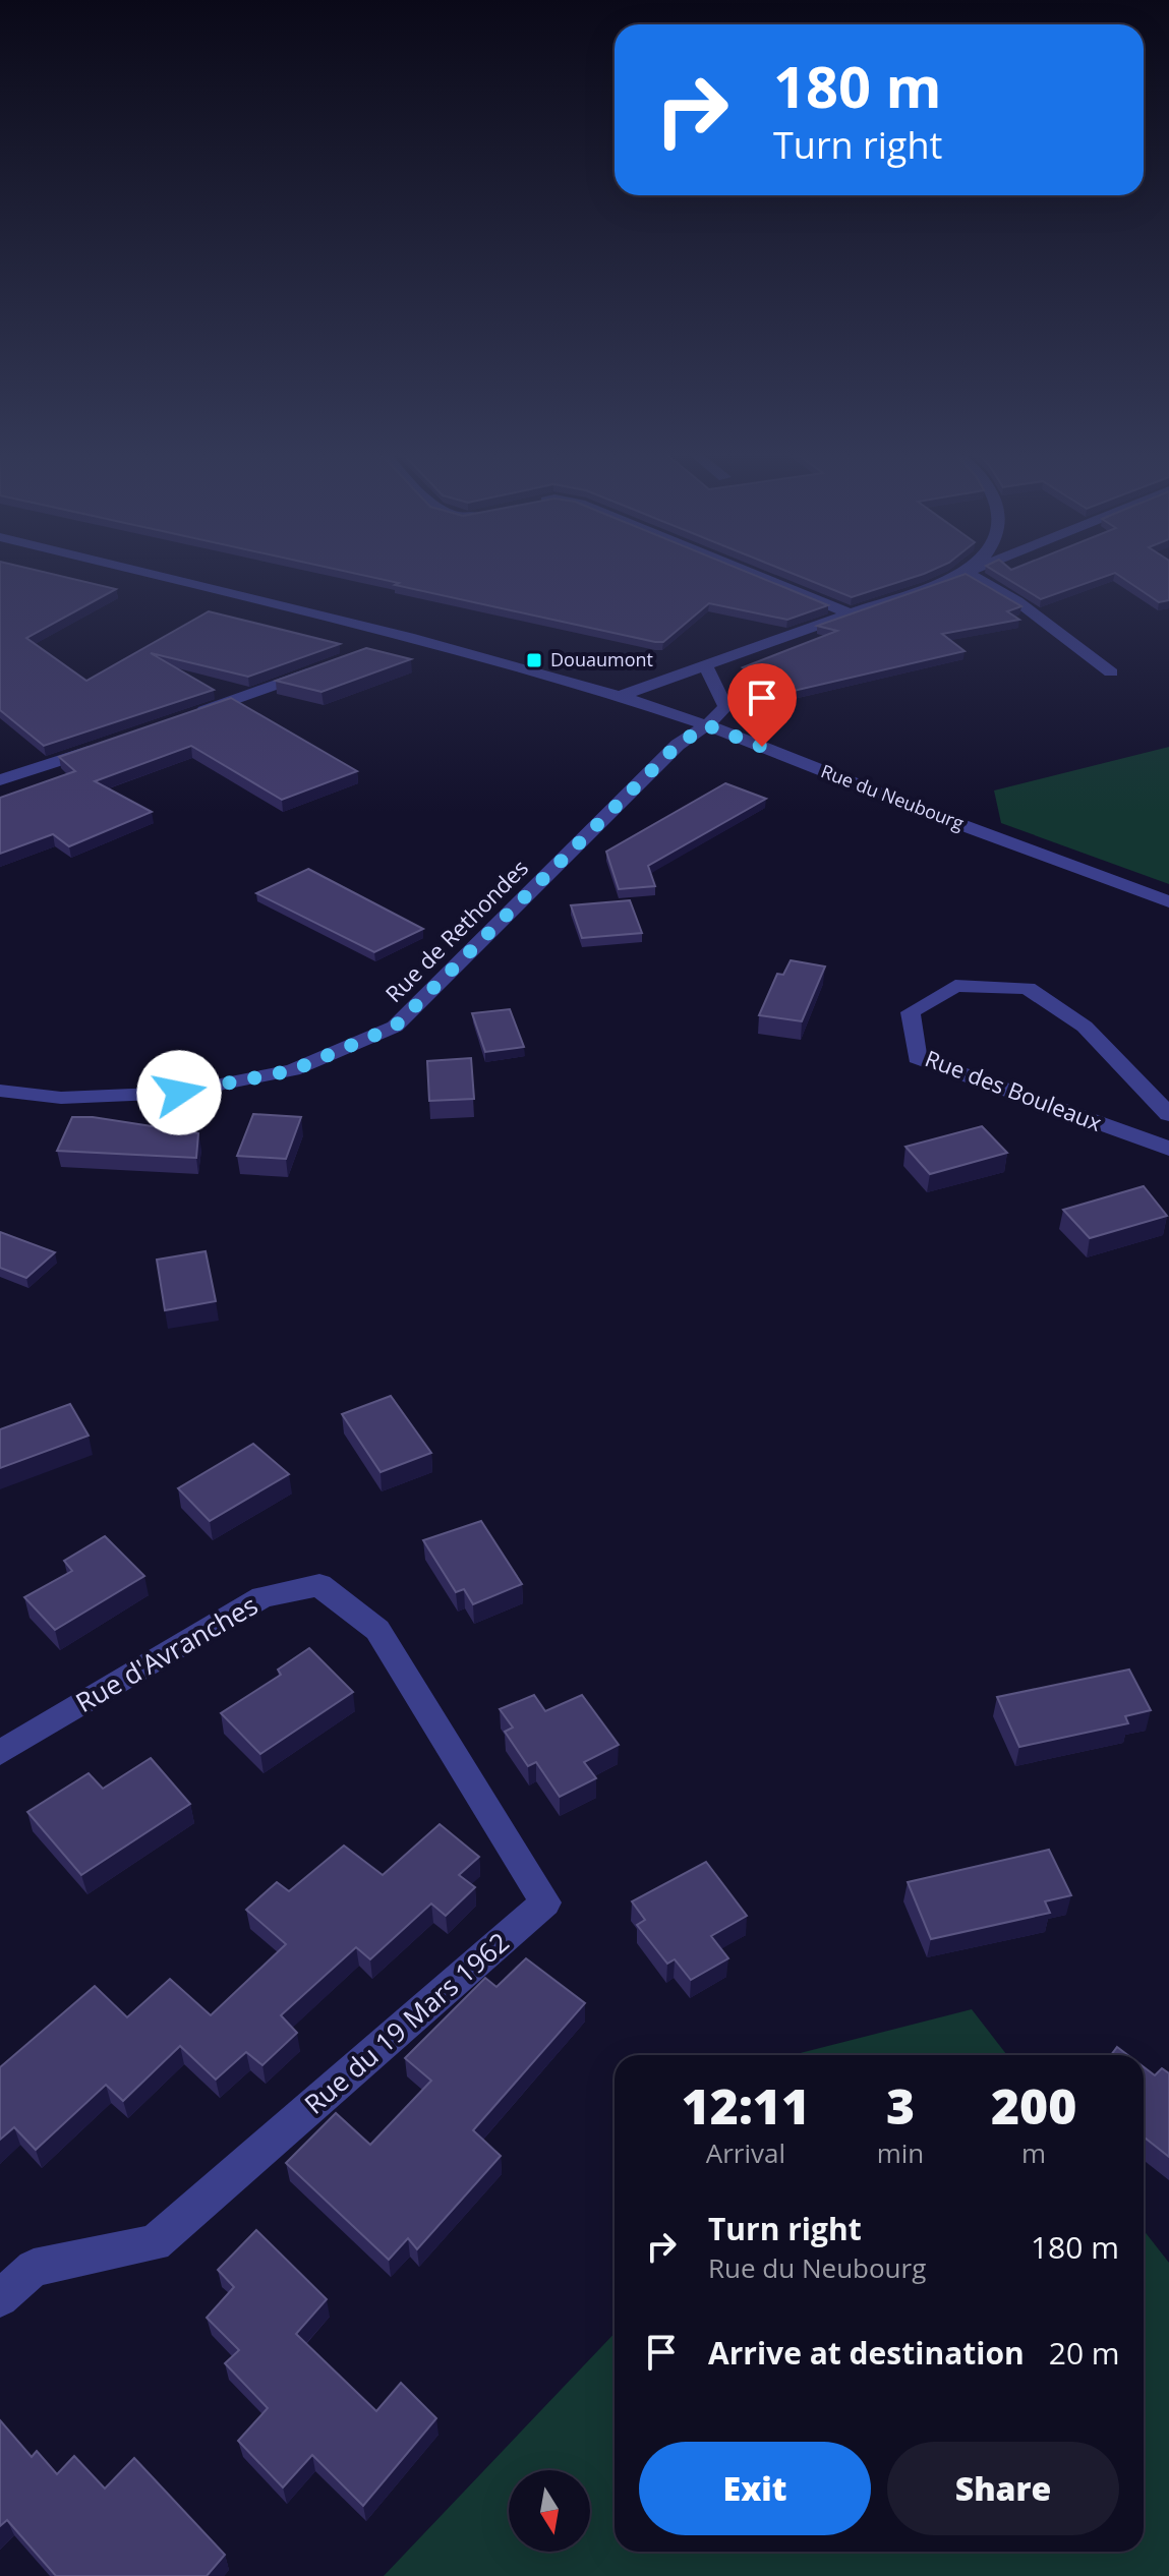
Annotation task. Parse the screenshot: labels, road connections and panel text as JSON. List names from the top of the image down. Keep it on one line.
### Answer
{"streets":{"street":["Rue du Neubourg","Rue de Rethondes","Rue des Bouleaux","Rue d'Avranches","Rue du 19 Mars 1962"]},"crossings":[["Rue du Neubourg","Rue de Rethondes"],["Rue d'Avranches","Rue du 19 Mars 1962"]],"places":{"transit":["Douaumont"]},"north":"bottom","page":{"turn":["180 m","Turn right"],"eta":["12:11","Arrival","3","min","200","m"],"list":[{"name":"Turn right","note":"Rue du Neubourg","value":"180 m"},{"name":"Arrive at destination","value":"20 m"}],"buttons":["Exit","Share"]}}
